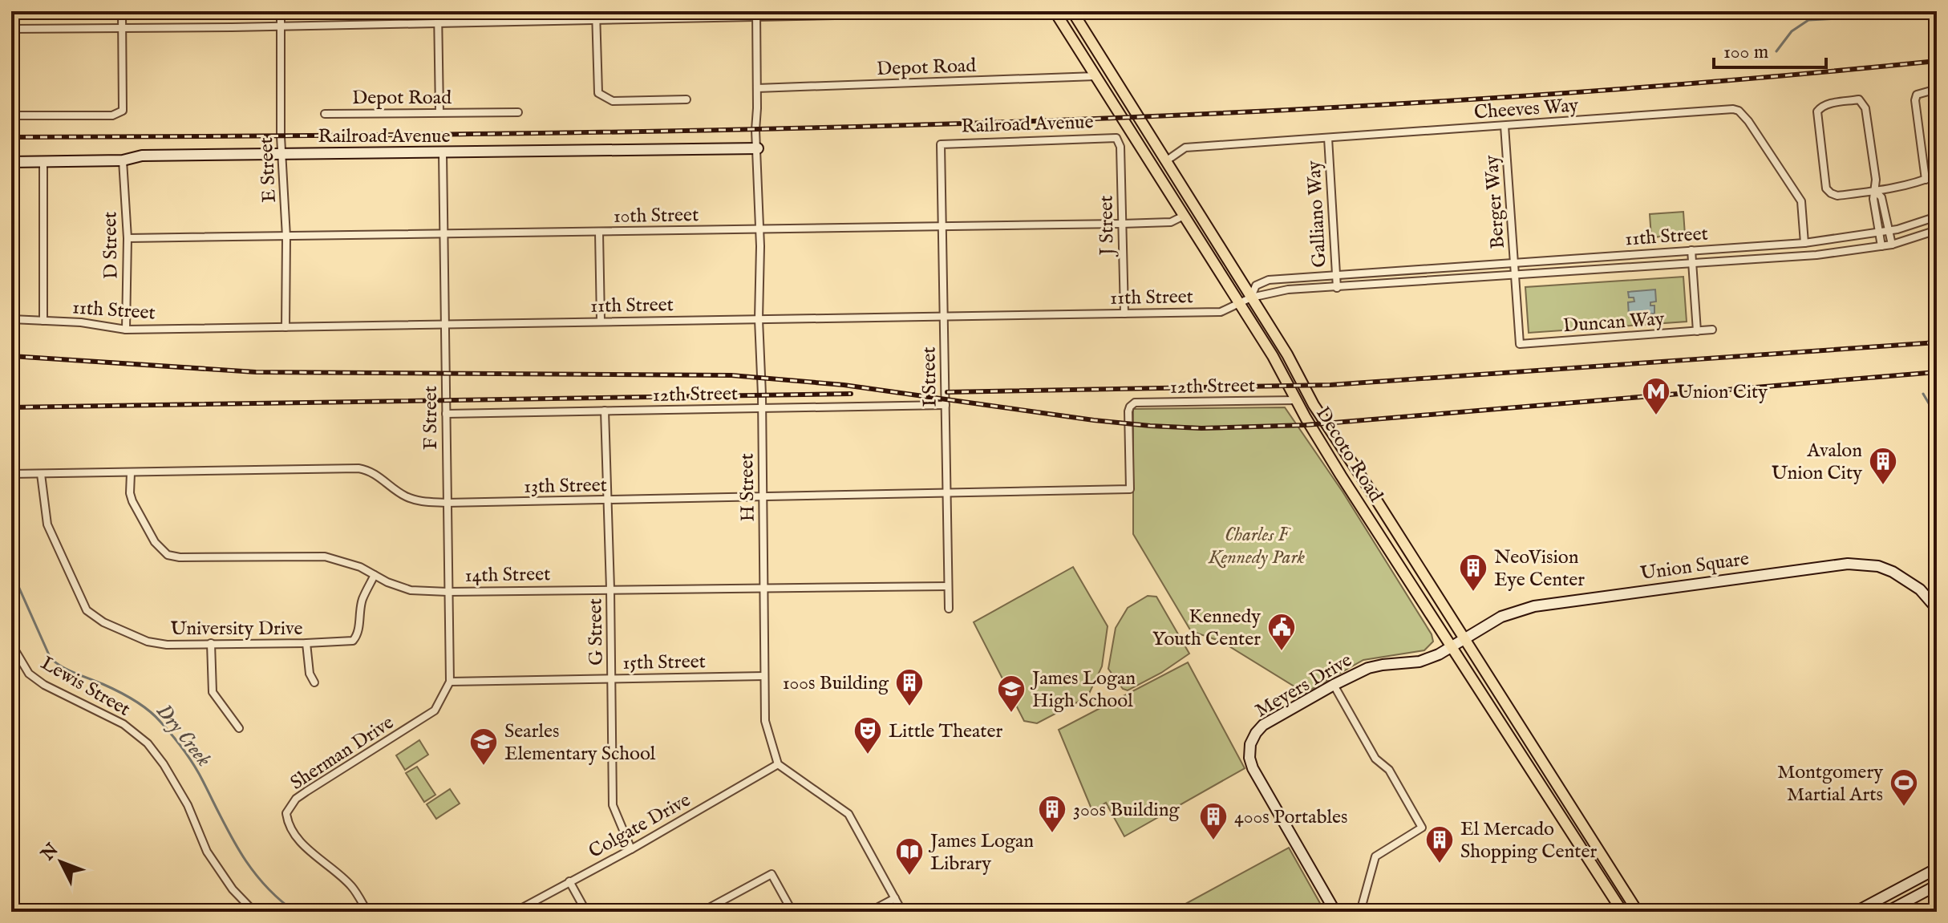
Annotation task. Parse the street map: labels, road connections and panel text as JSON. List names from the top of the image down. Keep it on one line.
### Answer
{"streets":{"main road":["Decoto Road"],"street":["Depot Road","Cheeves Way","Railroad Avenue","E Street","Berger Way","Galliano Way","10th Street","J Street","11th Street","D Street","Duncan Way","I Street","12th Street","F Street","13th Street","H Street","Union Square","14th Street","University Drive","G Street","15th Street","Meyers Drive","Lewis Street","Sherman Drive","Colgate Drive"]},"crossings":[["Depot Road","Decoto Road"],["Depot Road","H Street"],["Cheeves Way","Berger Way"],["Cheeves Way","Galliano Way"],["Cheeves Way","11th Street"],["Cheeves Way","Decoto Road"],["Railroad Avenue","E Street"],["Railroad Avenue","J Street"],["Railroad Avenue","D Street"],["Railroad Avenue","I Street"],["Railroad Avenue","F Street"],["Railroad Avenue","H Street"],["E Street","10th Street"],["E Street","11th Street"],["Berger Way","11th Street"],["Berger Way","Duncan Way"],["Galliano Way","11th Street"],["10th Street","J Street"],["10th Street","D Street"],["10th Street","I Street"],["10th Street","F Street"],["10th Street","Decoto Road"],["10th Street","H Street"],["J Street","11th Street"],["11th Street","D Street"],["11th Street","Duncan Way"],["11th Street","I Street"],["11th Street","F Street"],["11th Street","Decoto Road"],["11th Street","H Street"],["I Street","12th Street"],["I Street","13th Street"],["I Street","14th Street"],["12th Street","F Street"],["12th Street","Decoto Road"],["12th Street","13th Street"],["12th Street","H Street"],["12th Street","G Street"],["F Street","13th Street"],["F Street","14th Street"],["F Street","15th Street"],["F Street","Sherman Drive"],["Decoto Road","Union Square"],["Decoto Road","Meyers Drive"],["13th Street","H Street"],["13th Street","14th Street"],["13th Street","University Drive"],["13th Street","G Street"],["H Street","14th Street"],["H Street","15th Street"],["H Street","Colgate Drive"],["Union Square","Meyers Drive"],["14th Street","University Drive"],["14th Street","G Street"],["G Street","15th Street"],["G Street","Colgate Drive"],["15th Street","Sherman Drive"]],"water":["Dry Creek"],"parks":["Charles F Kennedy Park"],"places":{"metro station":["Union City"],"building":["Avalon Union City","NeoVision Eye Center","100s Building","300s Building","400s Portables","El Mercado Shopping Center"],"public building":["Kennedy Youth Center"],"school or university":["James Logan High School","Searles Elementary School"],"theatre":["Little Theater"],"sports":["Montgomery Martial Arts"],"library":["James Logan Library"]},"scale_bar":"100 m","north":"top left"}
